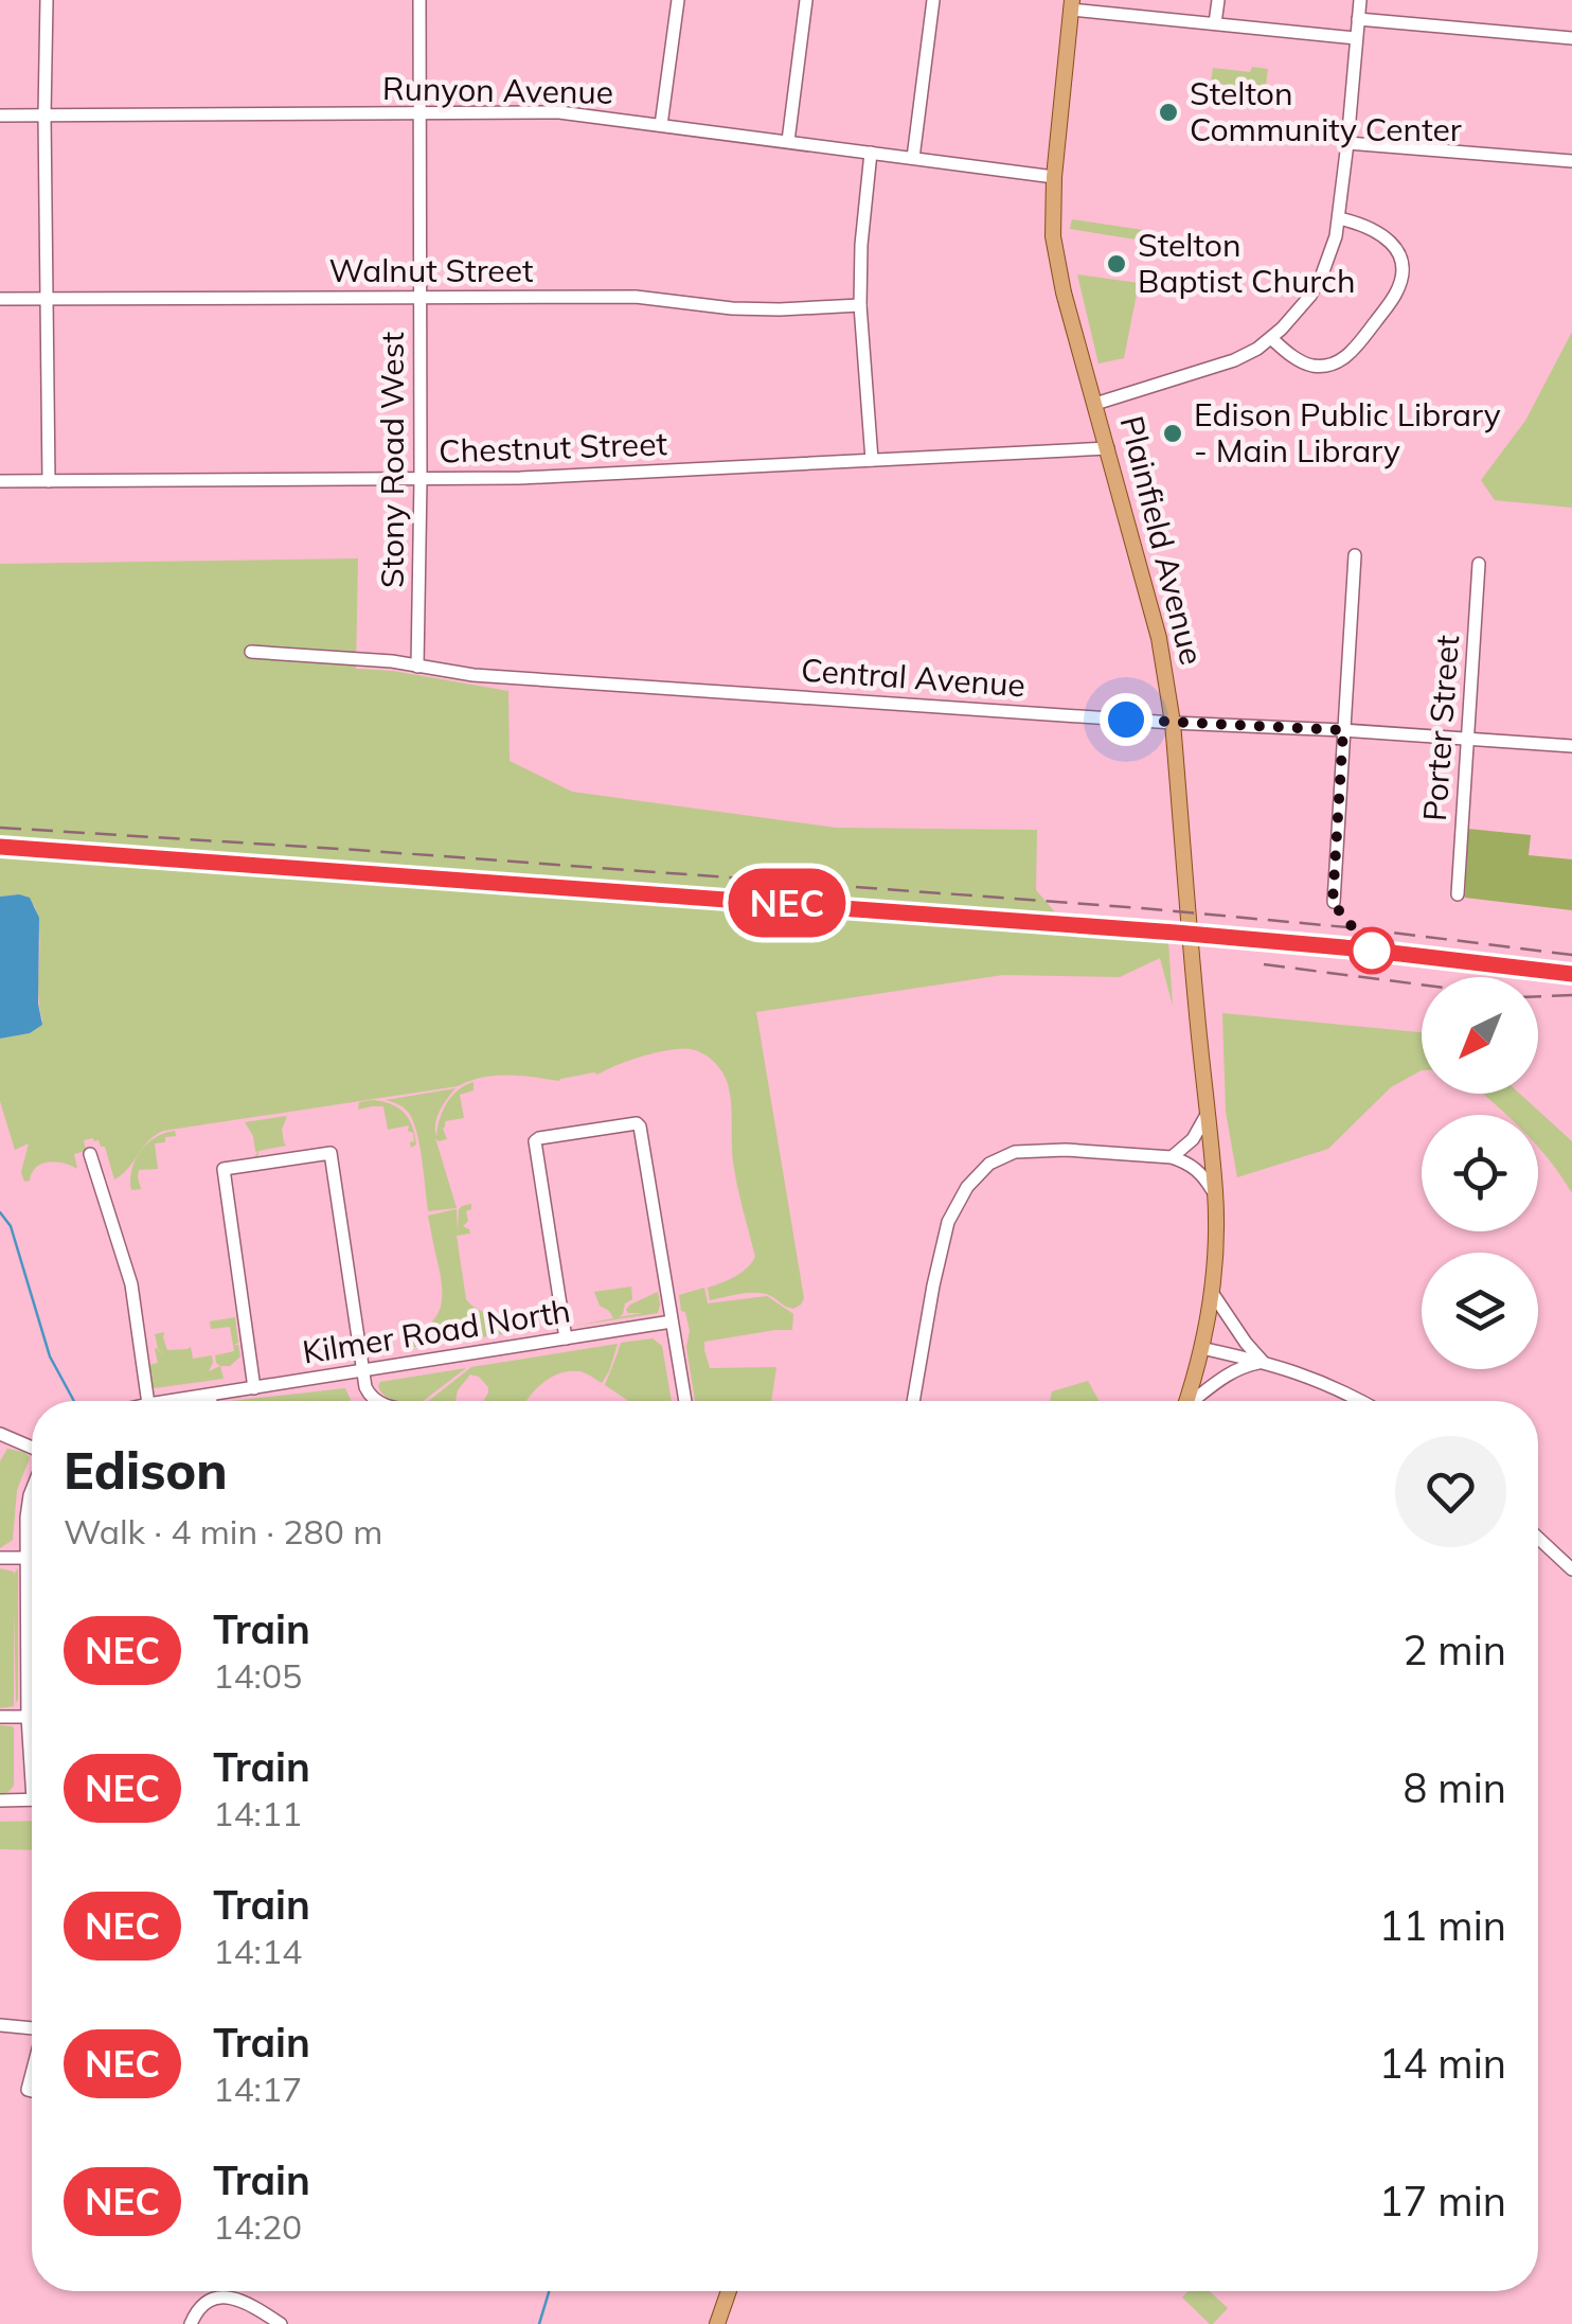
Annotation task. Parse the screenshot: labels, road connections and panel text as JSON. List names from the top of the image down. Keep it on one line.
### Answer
{"streets":{"main road":["Plainfield Avenue"],"street":["Runyon Avenue","Walnut Street","Chestnut Street","Stony Road West","Central Avenue","Porter Street","Kilmer Road North"]},"crossings":[["Runyon Avenue","Stony Road West"],["Runyon Avenue","Plainfield Avenue"],["Walnut Street","Stony Road West"],["Chestnut Street","Stony Road West"],["Chestnut Street","Plainfield Avenue"],["Stony Road West","Central Avenue"],["Plainfield Avenue","Central Avenue"],["Central Avenue","Porter Street"]],"places":["Stelton Community Center","Stelton Baptist Church","Edison Public Library - Main Library"],"north":"bottom left","page":{"on_map":"NEC","heading":["Edison","Walk · 4 min · 280 m"],"list":[{"mark":"NEC","name":"Train","note":"14:05","value":"2 min"},{"mark":"NEC","name":"Train","note":"14:11","value":"8 min"},{"mark":"NEC","name":"Train","note":"14:14","value":"11 min"},{"mark":"NEC","name":"Train","note":"14:17","value":"14 min"},{"mark":"NEC","name":"Train","note":"14:20","value":"17 min"}]}}
